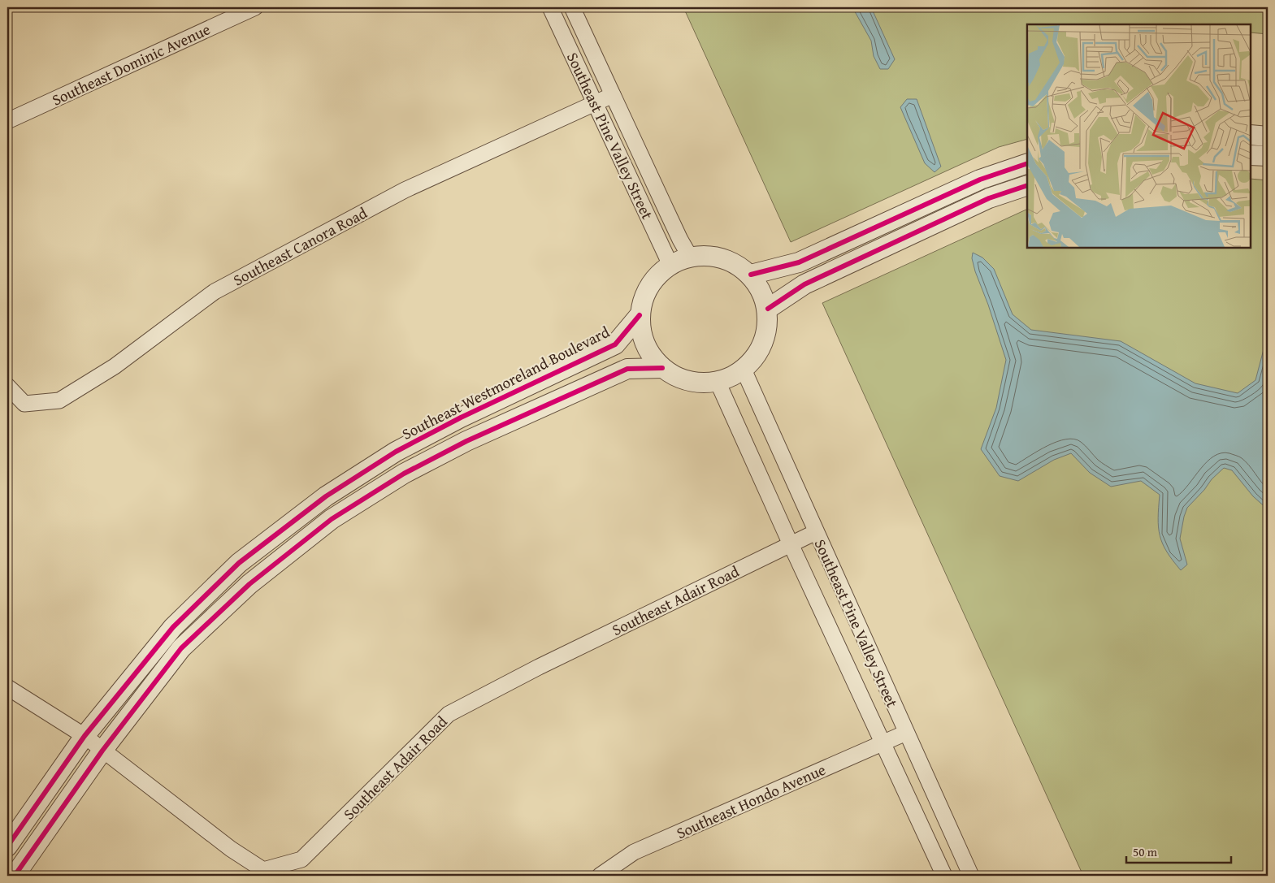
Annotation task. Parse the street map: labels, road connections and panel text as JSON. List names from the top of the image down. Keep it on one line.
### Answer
{"streets":{"street":["Southeast Dominic Avenue","Southeast Pine Valley Street","Southeast Canora Road","Southeast Westmoreland Boulevard","Southeast Adair Road","Southeast Hondo Avenue"]},"crossings":[["Southeast Pine Valley Street","Southeast Canora Road"],["Southeast Pine Valley Street","Southeast Westmoreland Boulevard"],["Southeast Pine Valley Street","Southeast Adair Road"],["Southeast Pine Valley Street","Southeast Hondo Avenue"],["Southeast Westmoreland Boulevard","Southeast Adair Road"]],"scale_bar":"50 m"}
